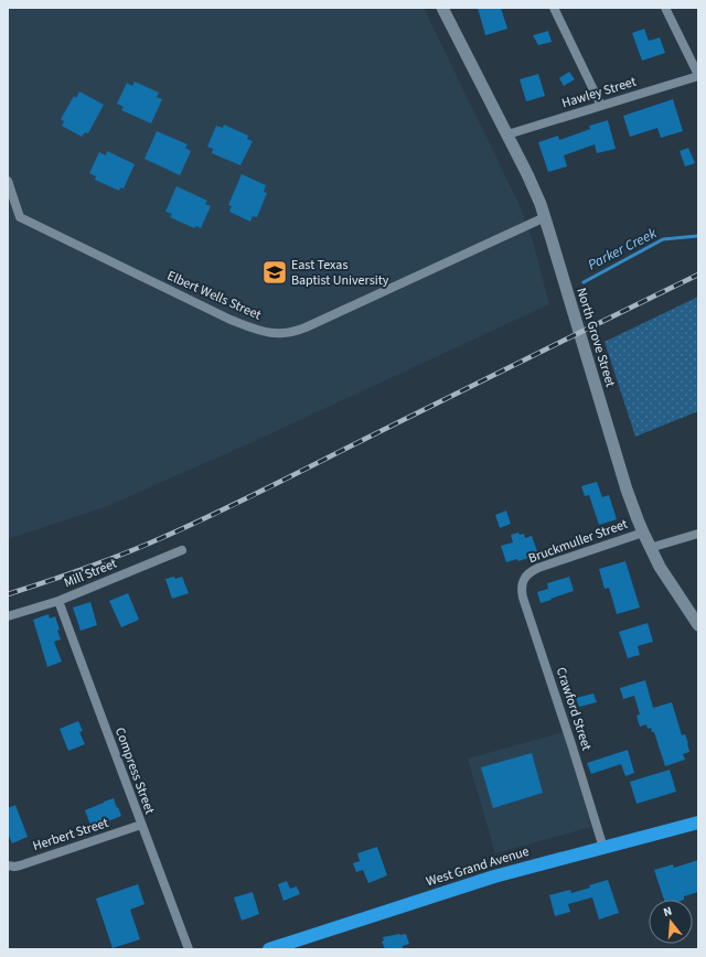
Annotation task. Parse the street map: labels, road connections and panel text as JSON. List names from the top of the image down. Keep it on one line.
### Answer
{"streets":{"highway":["West Grand Avenue"],"main road":["North Grove Street"],"street":["Hawley Street","Elbert Wells Street","Bruckmuller Street","Mill Street","Crawford Street","Compress Street","Herbert Street"]},"crossings":[["Hawley Street","North Grove Street"],["Elbert Wells Street","North Grove Street"],["North Grove Street","Bruckmuller Street"],["Bruckmuller Street","Crawford Street"],["Mill Street","Compress Street"],["Crawford Street","West Grand Avenue"],["Compress Street","Herbert Street"]],"water":["Parker Creek"],"places":{"school or university":["East Texas Baptist University"]},"north":"top"}
